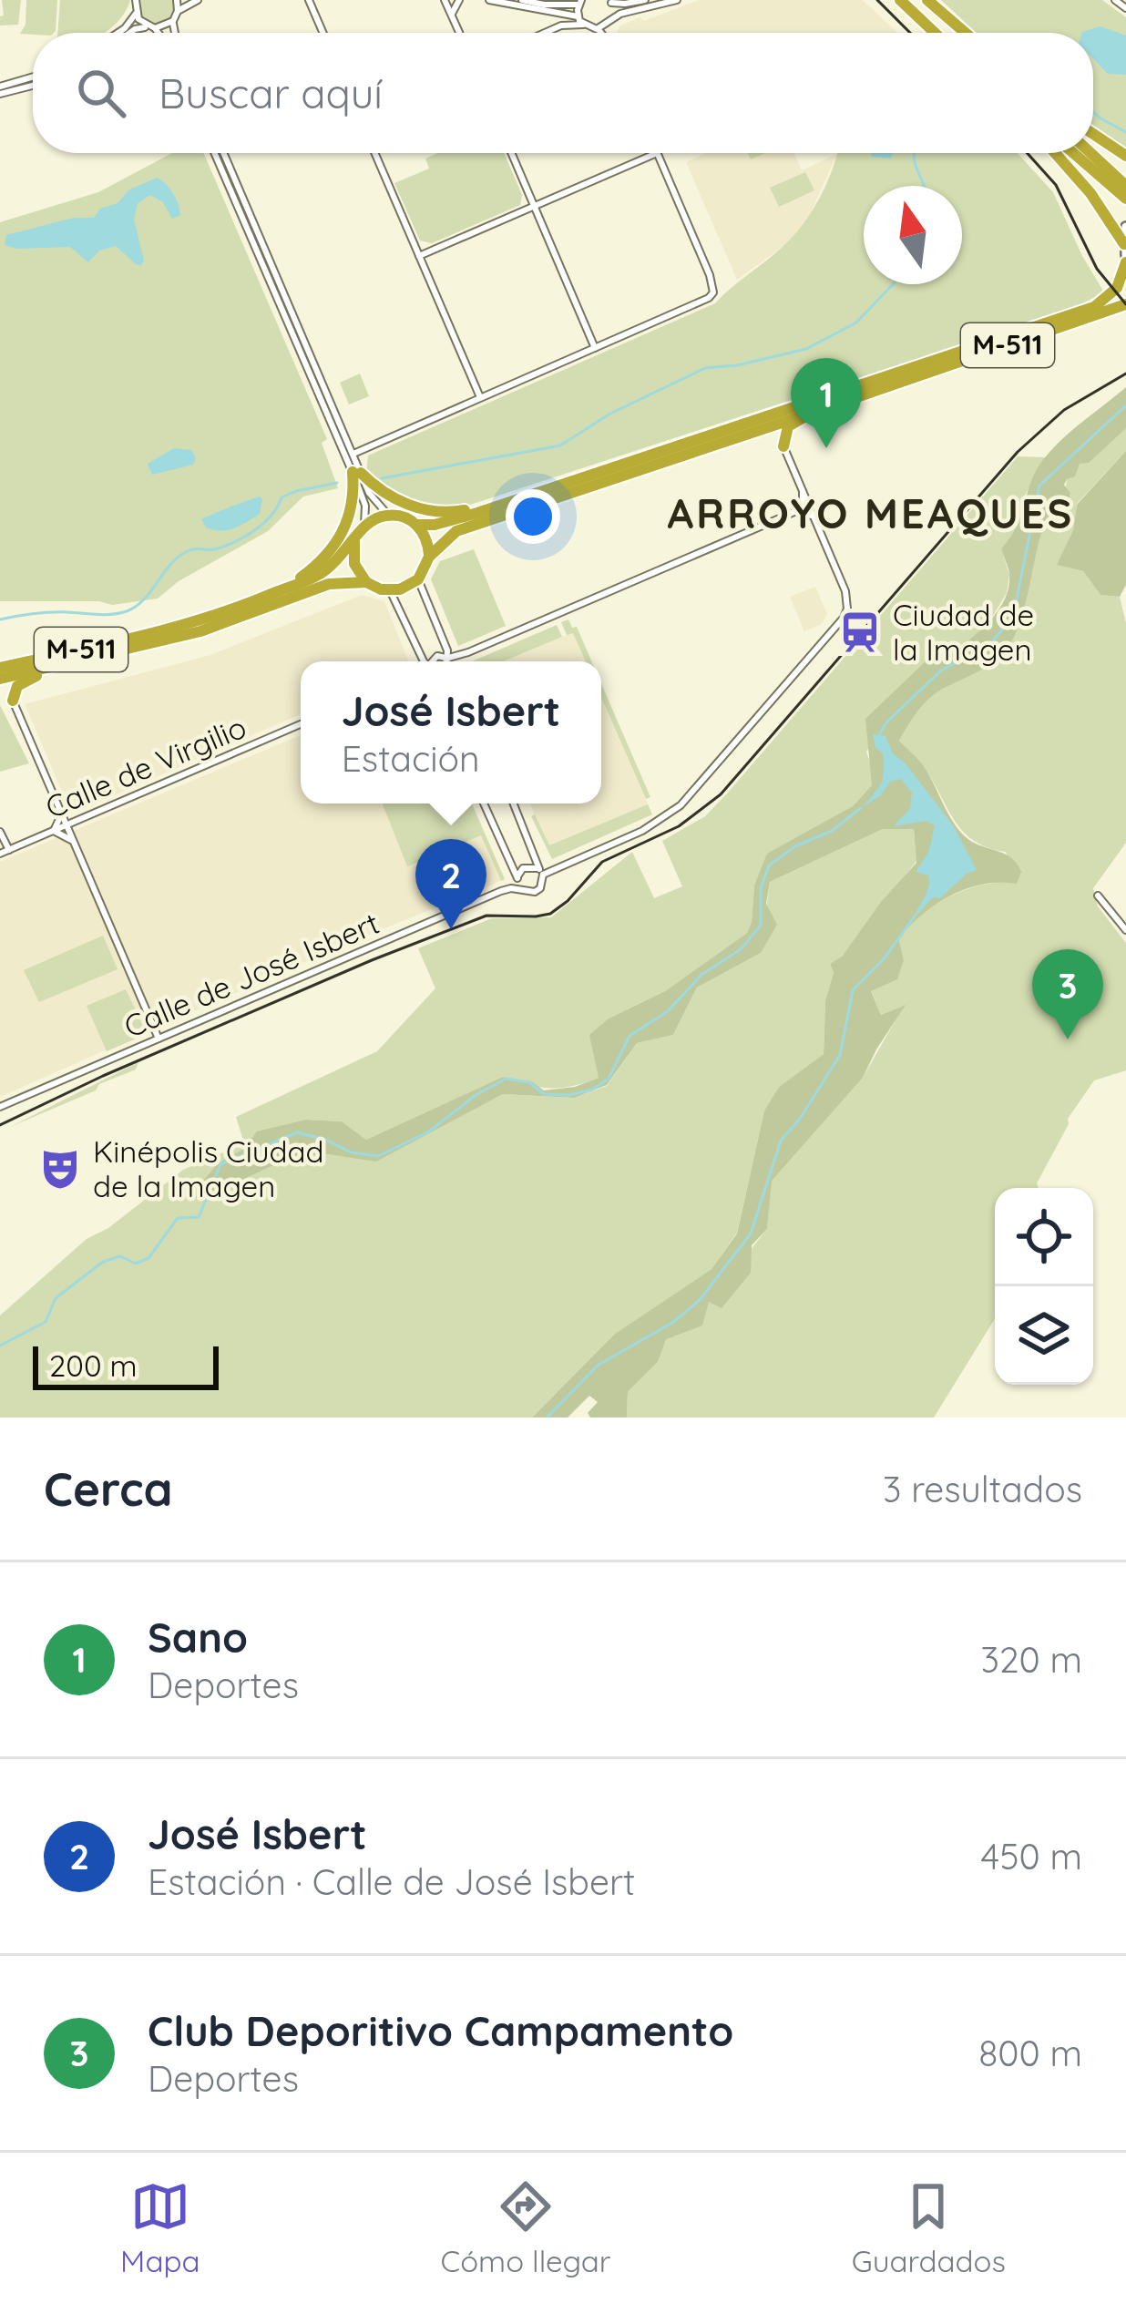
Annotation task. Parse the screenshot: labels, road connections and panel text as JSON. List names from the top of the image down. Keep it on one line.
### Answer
{"streets":{"highway":["M-511"],"street":["Calle de Virgilio","Calle de José Isbert"]},"districts":["ARROYO MEAQUES"],"places":{"station":["Ciudad de la Imagen"],"theatre":["Kinépolis Ciudad de la Imagen"]},"scale_bar":"200 m","north":"top","page":{"search":"Buscar aquí","pins":["1","2","3"],"popup":["José Isbert","Estación"],"scale":"200 m","heading":["Cerca","3 resultados"],"list":[{"mark":"1","name":"Sano","note":"Deportes","value":"320 m"},{"mark":"2","name":"José Isbert","note":"Estación · Calle de José Isbert","value":"450 m"},{"mark":"3","name":"Club Deporitivo Campamento","note":"Deportes","value":"800 m"}],"nav":["Mapa","Cómo llegar","Guardados"]}}
